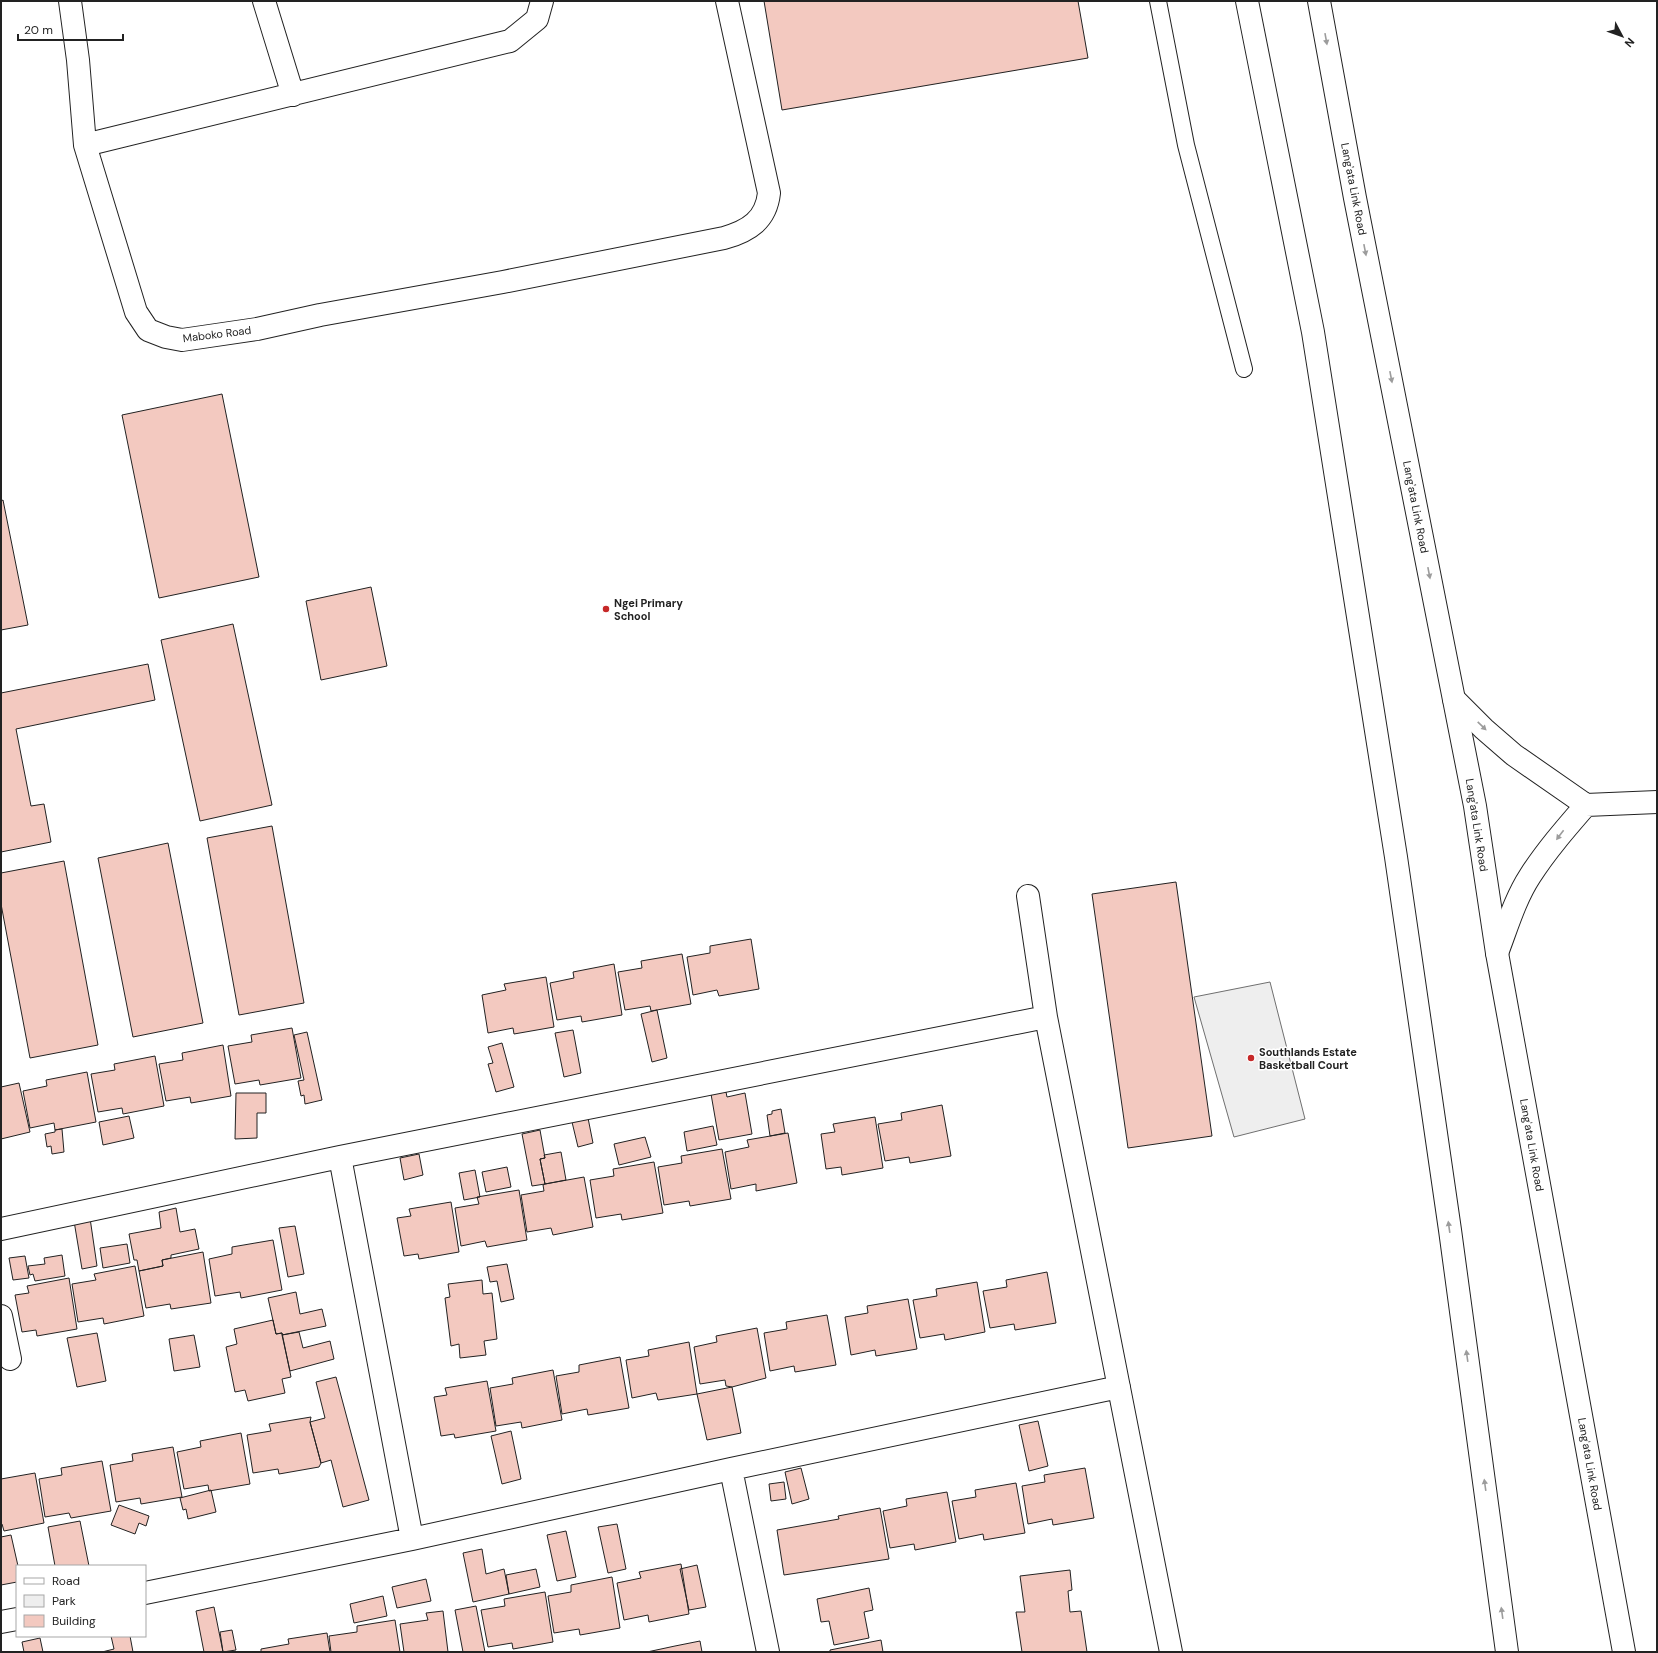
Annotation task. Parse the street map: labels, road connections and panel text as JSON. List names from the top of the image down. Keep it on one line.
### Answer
{"streets":{"street":["Lang'ata Link Road","Maboko Road"]},"places":["Ngei Primary School","Southlands Estate Basketball Court"],"legend":["Road","Park","Building"],"scale_bar":"20 m","north":"bottom right"}
